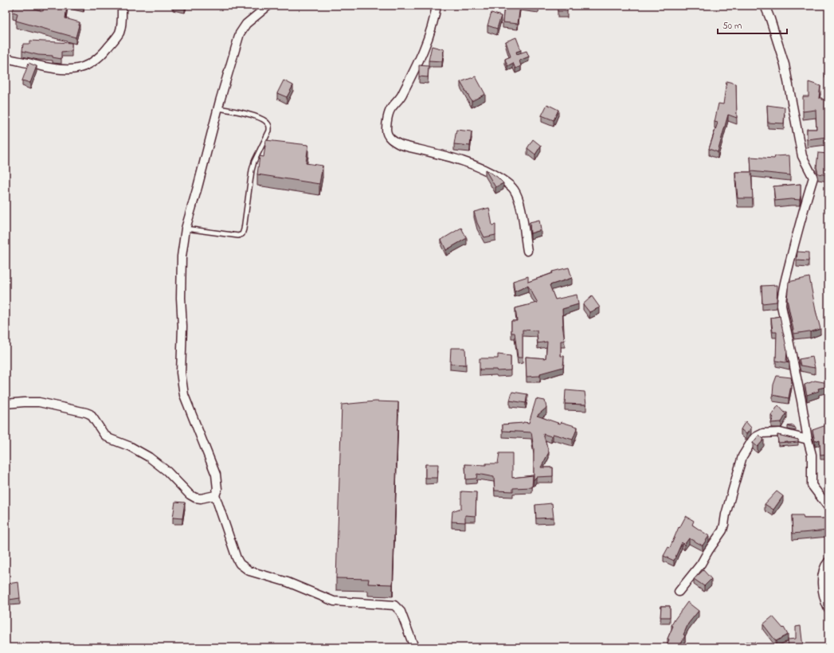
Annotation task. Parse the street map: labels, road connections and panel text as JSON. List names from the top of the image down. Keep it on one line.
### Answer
{"scale_bar":"50 m"}
